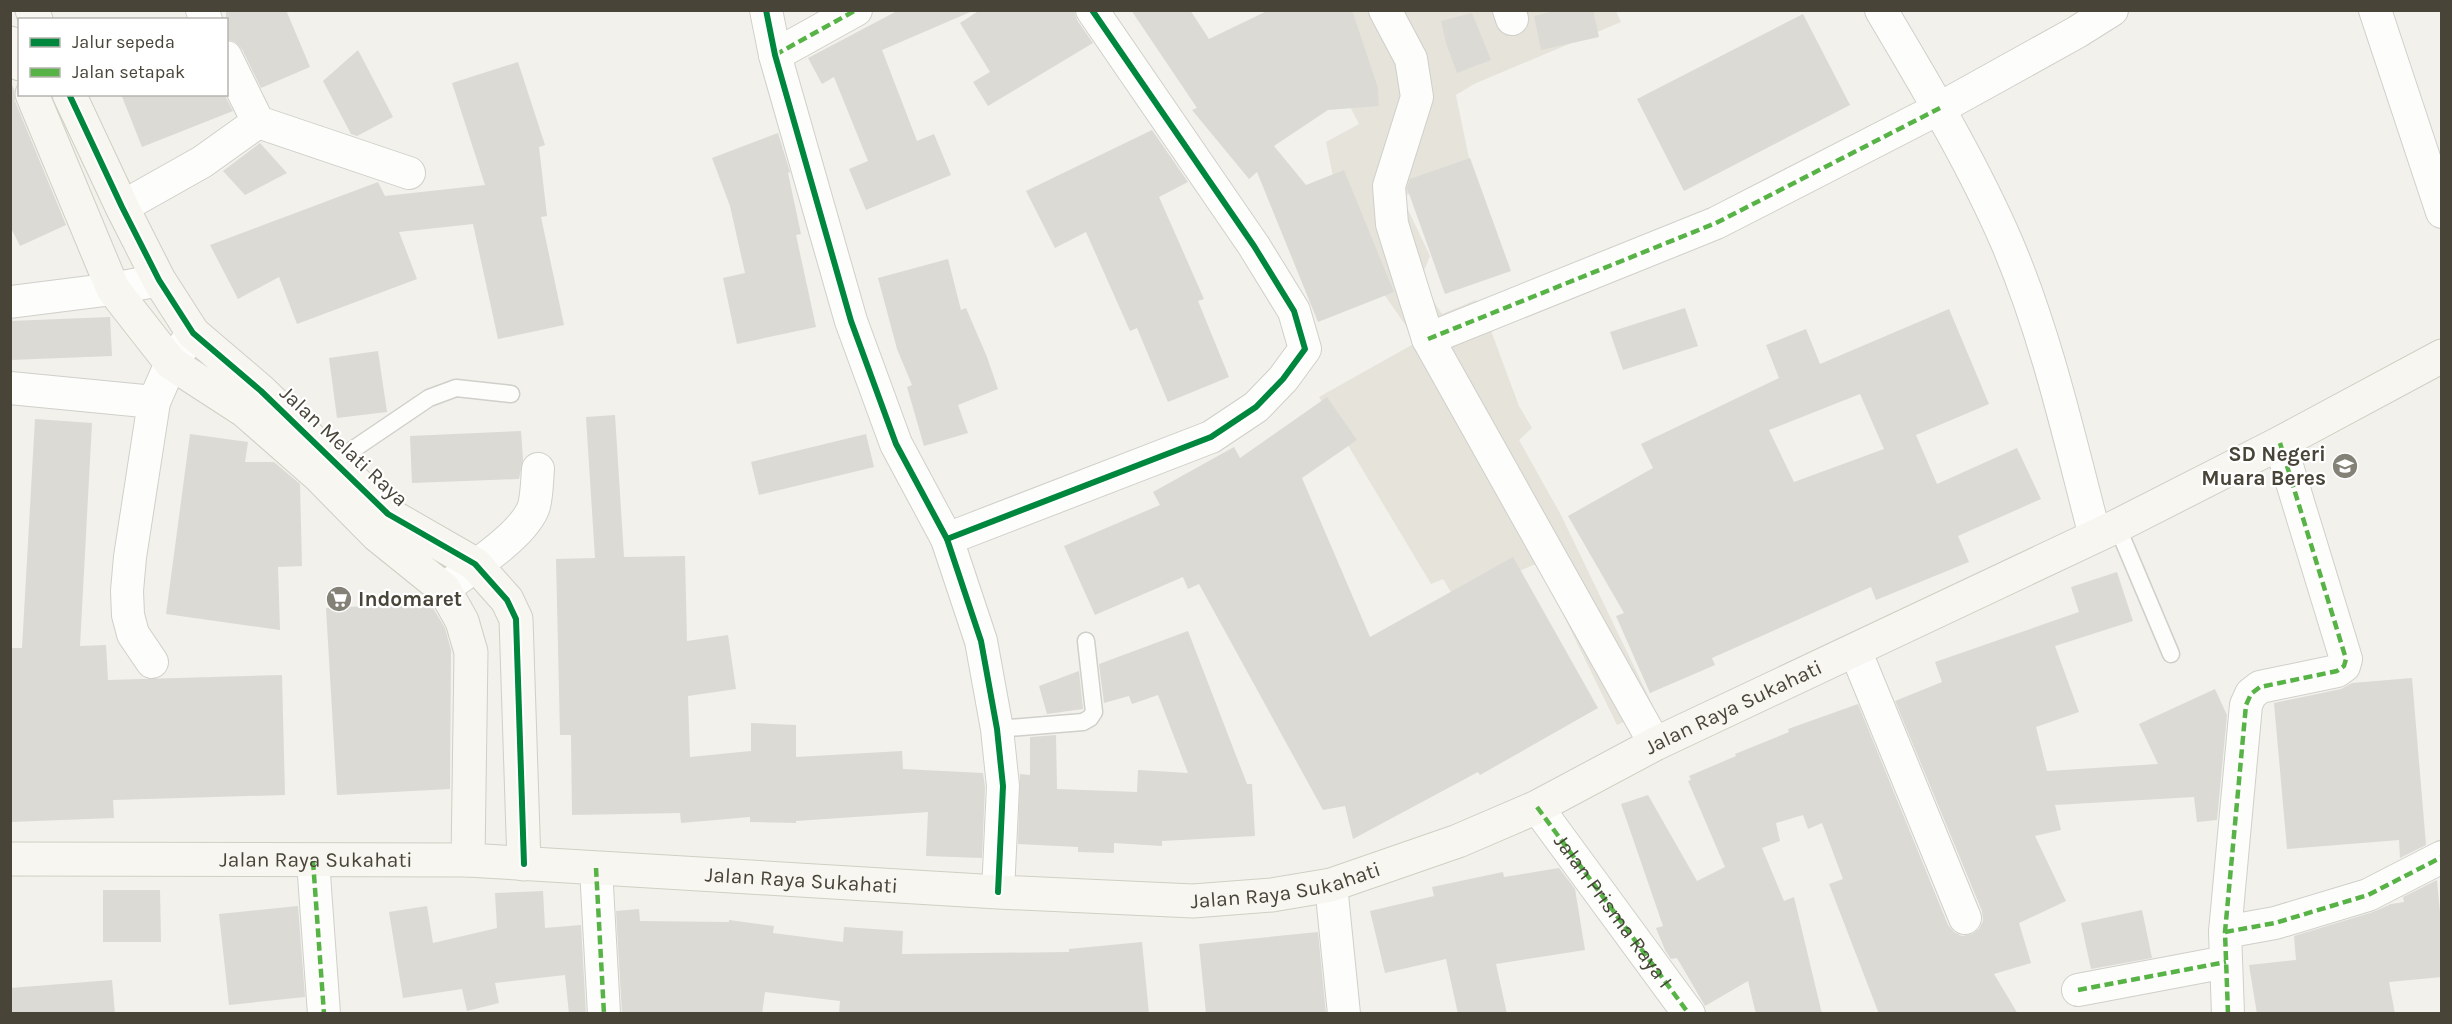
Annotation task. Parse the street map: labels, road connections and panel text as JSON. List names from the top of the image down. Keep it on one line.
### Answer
{"streets":{"main road":["Jalan Melati Raya","Jalan Raya Sukahati"],"street":["Jalan Prisma Raya I"]},"crossings":[["Jalan Melati Raya","Jalan Raya Sukahati"],["Jalan Raya Sukahati","Jalan Prisma Raya I"]],"places":{"school or university":["SD Negeri Muara Beres"],"supermarket":["Indomaret"]},"legend":["Jalur sepeda","Jalan setapak"]}
